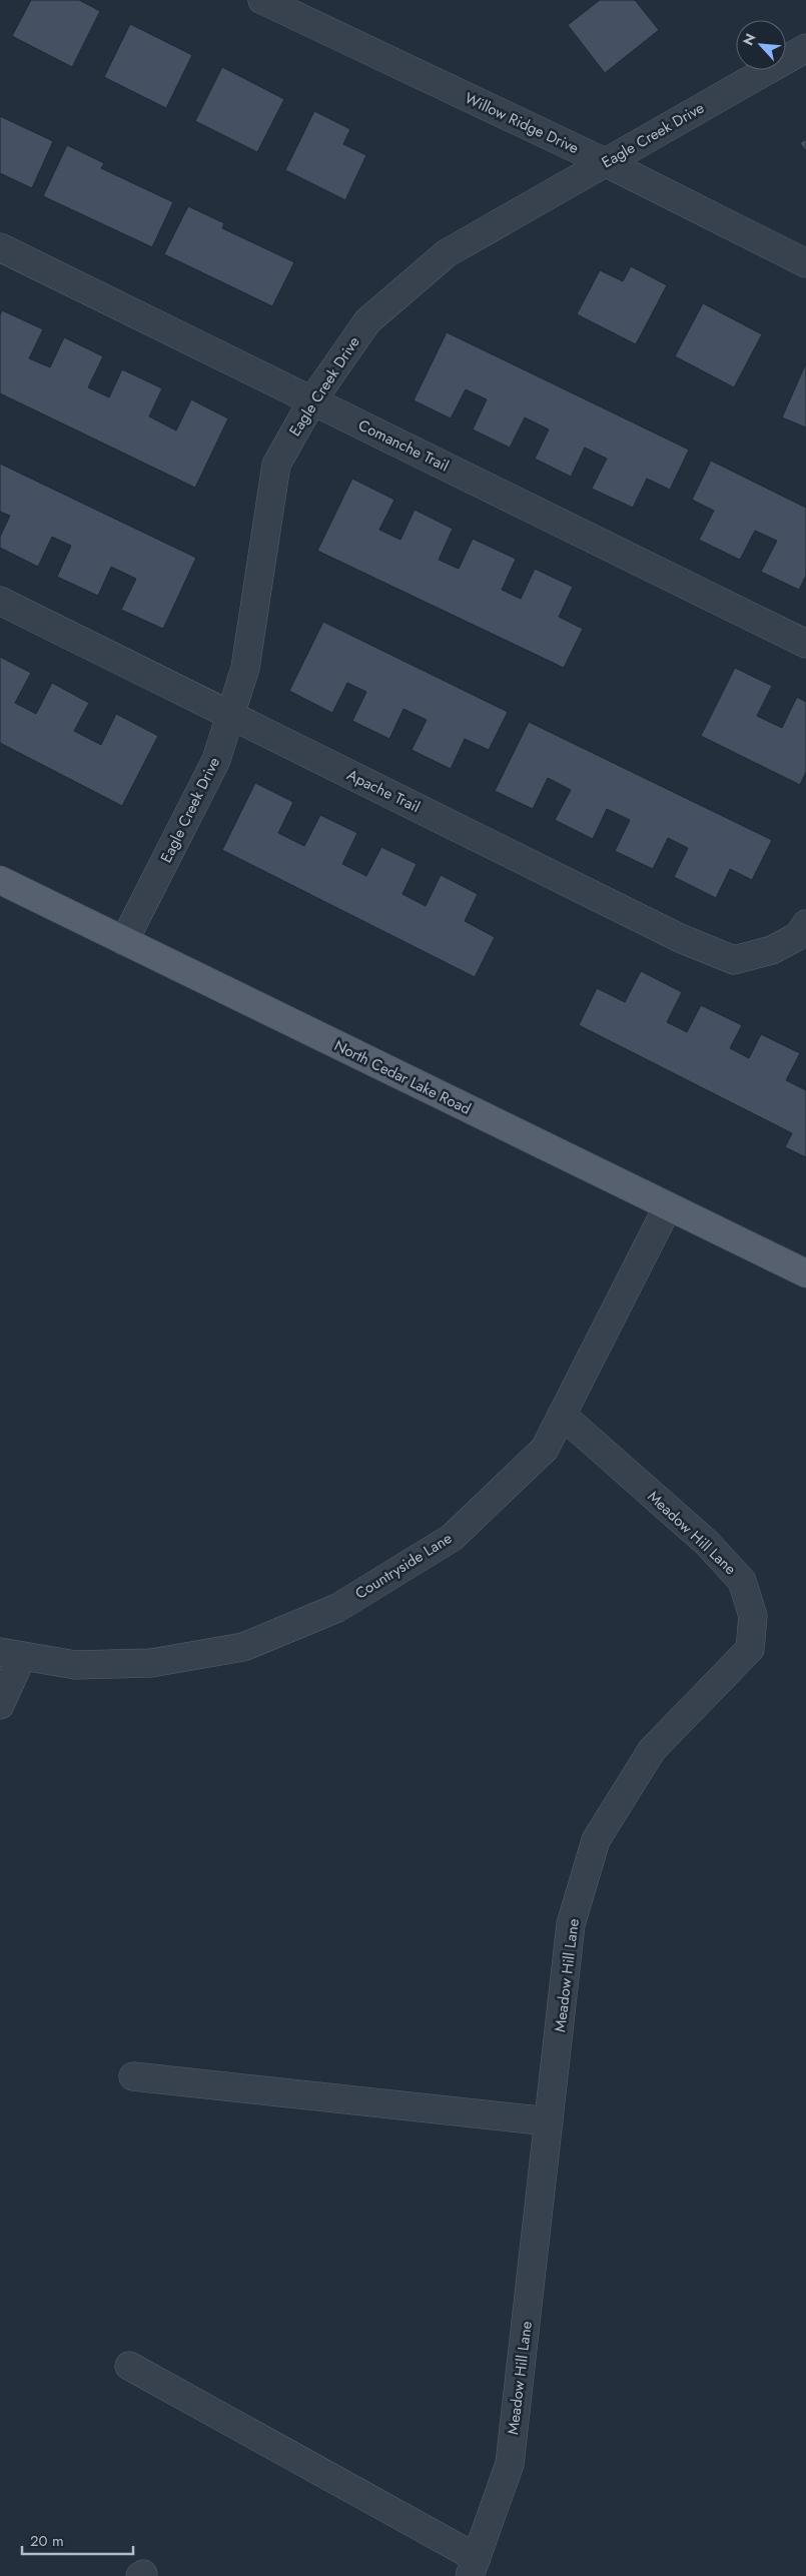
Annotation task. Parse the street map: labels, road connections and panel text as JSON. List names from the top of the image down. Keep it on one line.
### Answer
{"streets":{"main road":["North Cedar Lake Road"],"street":["Willow Ridge Drive","Eagle Creek Drive","Comanche Trail","Apache Trail","Meadow Hill Lane","Countryside Lane"]},"crossings":[["Willow Ridge Drive","Eagle Creek Drive"],["Eagle Creek Drive","Comanche Trail"],["Eagle Creek Drive","Apache Trail"],["Eagle Creek Drive","North Cedar Lake Road"],["North Cedar Lake Road","Countryside Lane"],["Meadow Hill Lane","Countryside Lane"]],"scale_bar":"20 m","north":"top left"}
